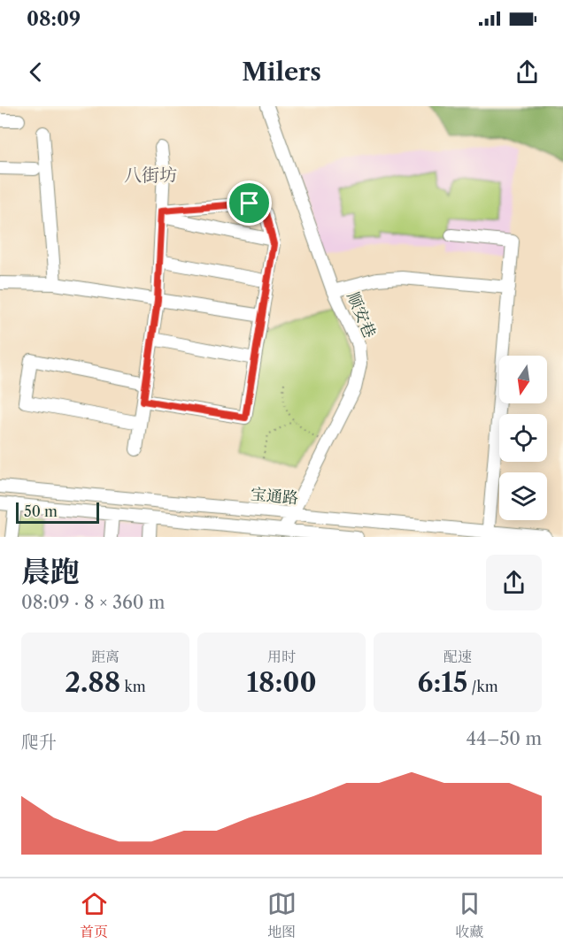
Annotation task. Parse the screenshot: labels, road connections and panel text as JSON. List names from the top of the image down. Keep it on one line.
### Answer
{"streets":{"street":["顺安巷","宝通路"]},"crossings":[["顺安巷","宝通路"]],"districts":["八街坊"],"scale_bar":"50 m","north":"bottom","page":{"status":"08:09","header":"Milers","scale":"50 m","heading":["晨跑","08:09 · 8 × 360 m"],"stats":[["距离","2.88 km"],["用时","18:00"],["配速","6:15 /km"]],"chart":["爬升","44–50 m"],"tabs":["首页","地图","收藏"]}}
